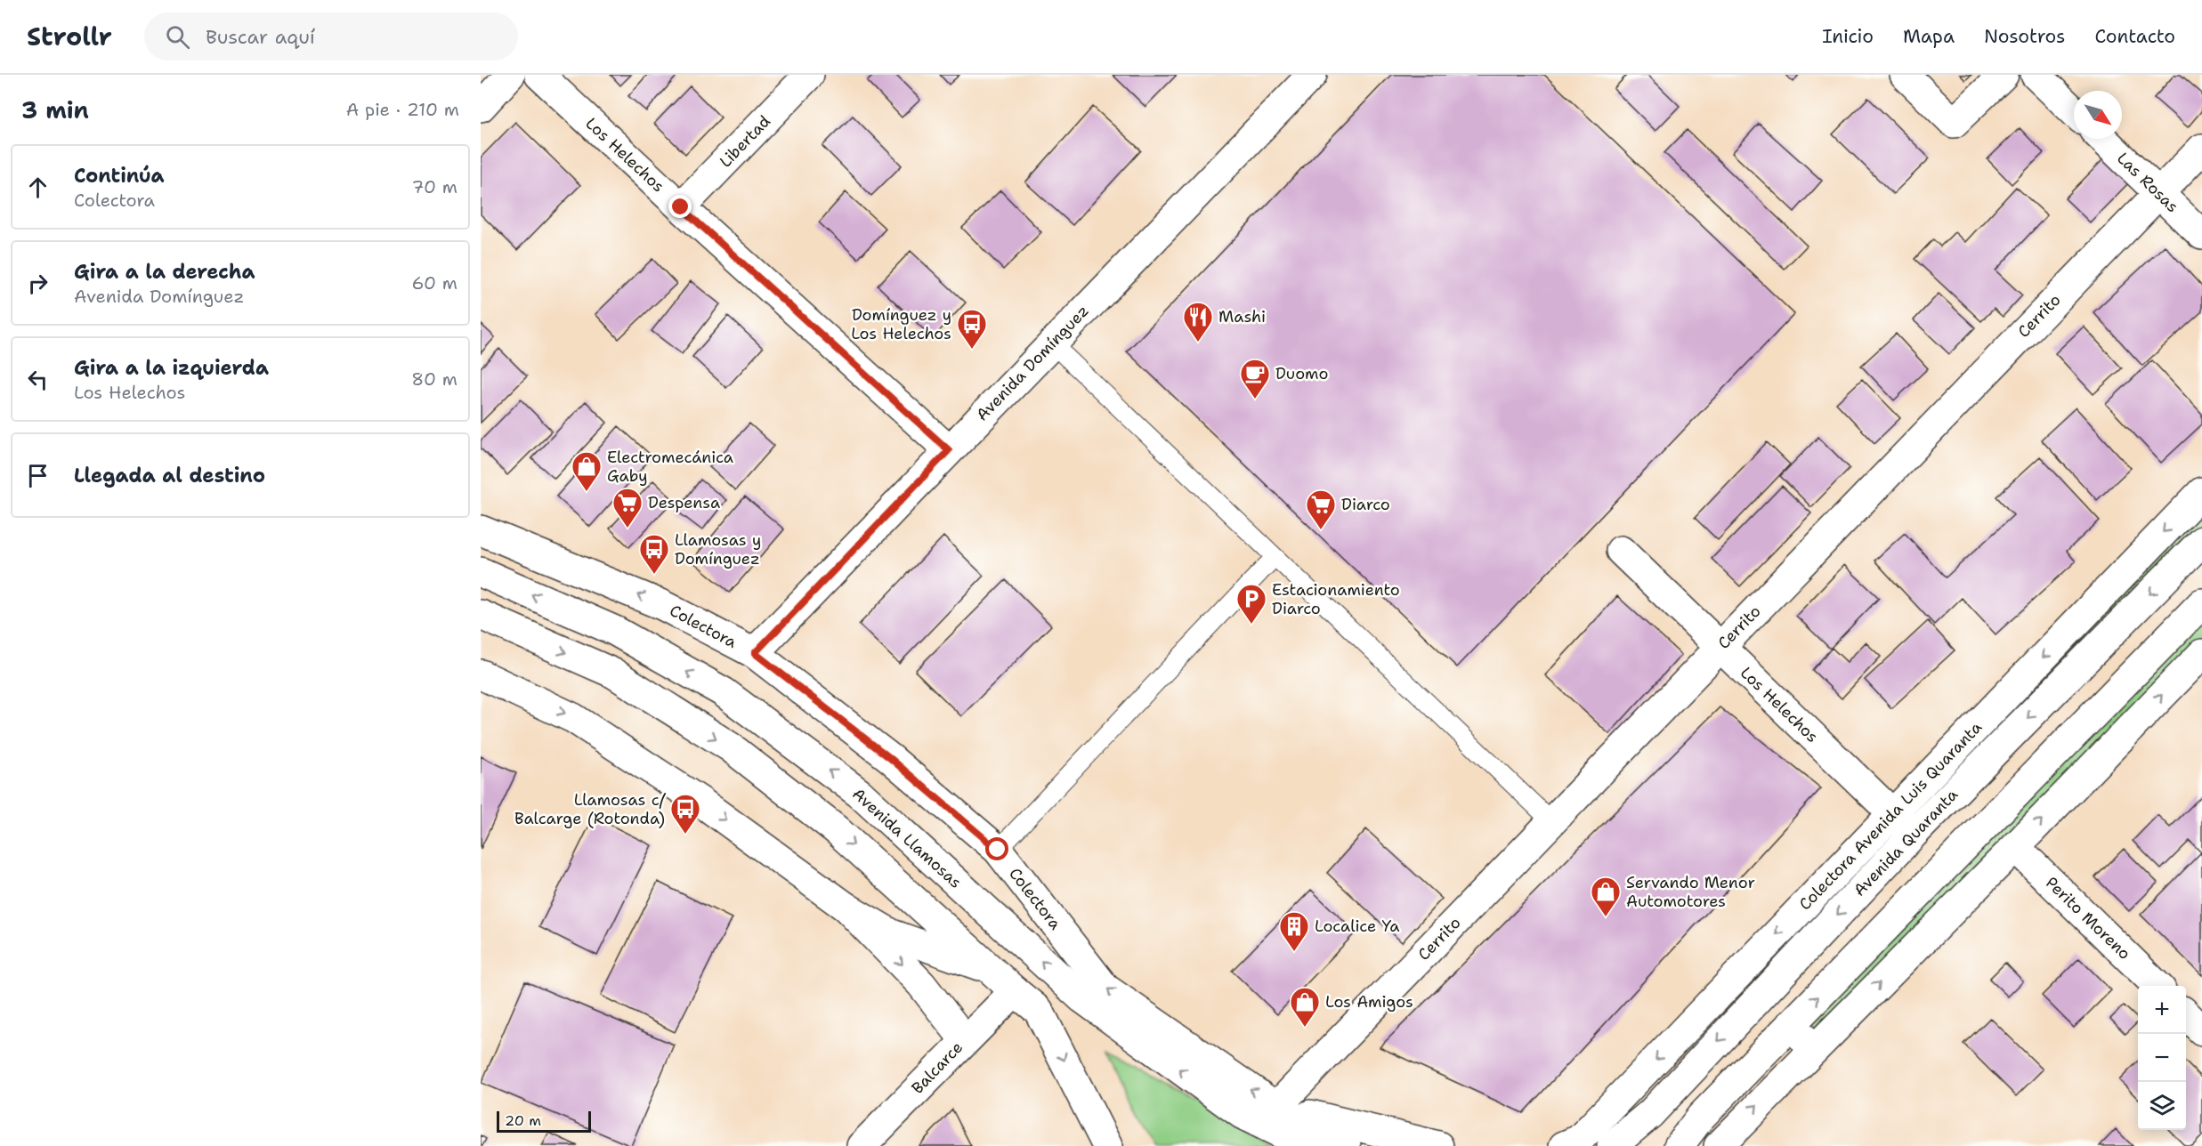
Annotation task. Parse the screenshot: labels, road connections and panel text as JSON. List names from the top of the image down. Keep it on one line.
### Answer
{"streets":{"main road":["Libertad","Los Helechos","Las Rosas","Cerrito","Avenida Domínguez","Colectora","Colectora Avenida Luis Quaranta","Avenida Llamosas","Avenida Quaranta","Perito Moreno","Balcarce"]},"crossings":[["Libertad","Los Helechos"],["Los Helechos","Cerrito"],["Los Helechos","Avenida Domínguez"],["Los Helechos","Colectora Avenida Luis Quaranta"],["Los Helechos","Avenida Quaranta"],["Las Rosas","Cerrito"],["Cerrito","Colectora"],["Avenida Domínguez","Colectora"]],"places":{"restaurant":["Mashi"],"bus stop":["Domínguez y Los Helechos","Llamosas y Domínguez","Llamosas c/ Balcarge (Rotonda)"],"cafe":["Duomo"],"shop":["Electromecánica Gaby","Servando Menor Automotores","Los Amigos"],"supermarket":["Despensa","Diarco"],"parking":["Estacionamiento Diarco"],"building":["Localice Ya"]},"scale_bar":"20 m","north":"bottom right","page":{"header":"Strollr","search":"Buscar aquí","nav":["Inicio","Mapa","Nosotros","Contacto"],"heading":["3 min","A pie · 210 m"],"list":[["Continúa","Colectora","70 m"],["Gira a la derecha","Avenida Domínguez","60 m"],["Gira a la izquierda","Los Helechos","80 m"],"Llegada al destino"],"map_buttons":["+","−"],"scale":"20 m"}}
